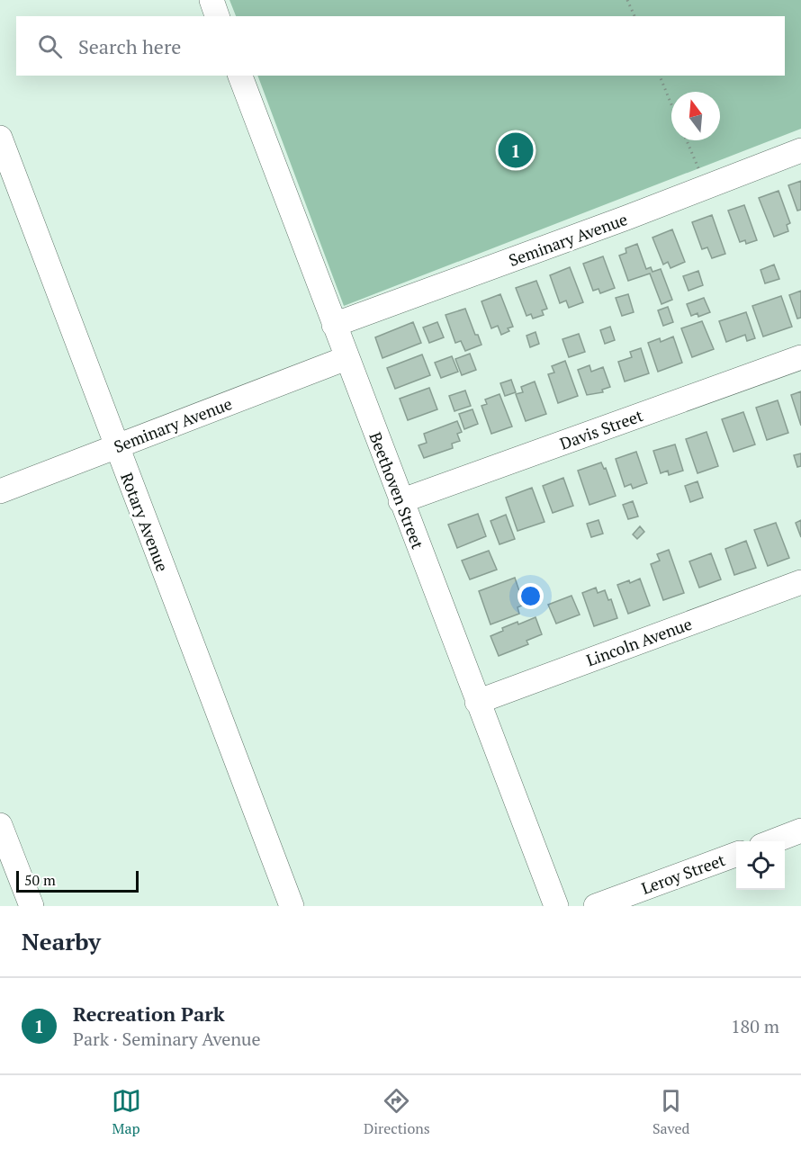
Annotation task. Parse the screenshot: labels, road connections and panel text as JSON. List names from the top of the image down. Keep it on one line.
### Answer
{"streets":{"street":["Seminary Avenue","Davis Street","Beethoven Street","Rotary Avenue","Lincoln Avenue","Leroy Street"]},"crossings":[["Seminary Avenue","Beethoven Street"],["Seminary Avenue","Rotary Avenue"],["Davis Street","Beethoven Street"],["Beethoven Street","Lincoln Avenue"]],"scale_bar":"50 m","north":"top","page":{"search":"Search here","pins":"1","scale":"50 m","heading":"Nearby","list":[{"mark":"1","name":"Recreation Park","note":"Park · Seminary Avenue","value":"180 m"}],"nav":["Map","Directions","Saved"]}}
